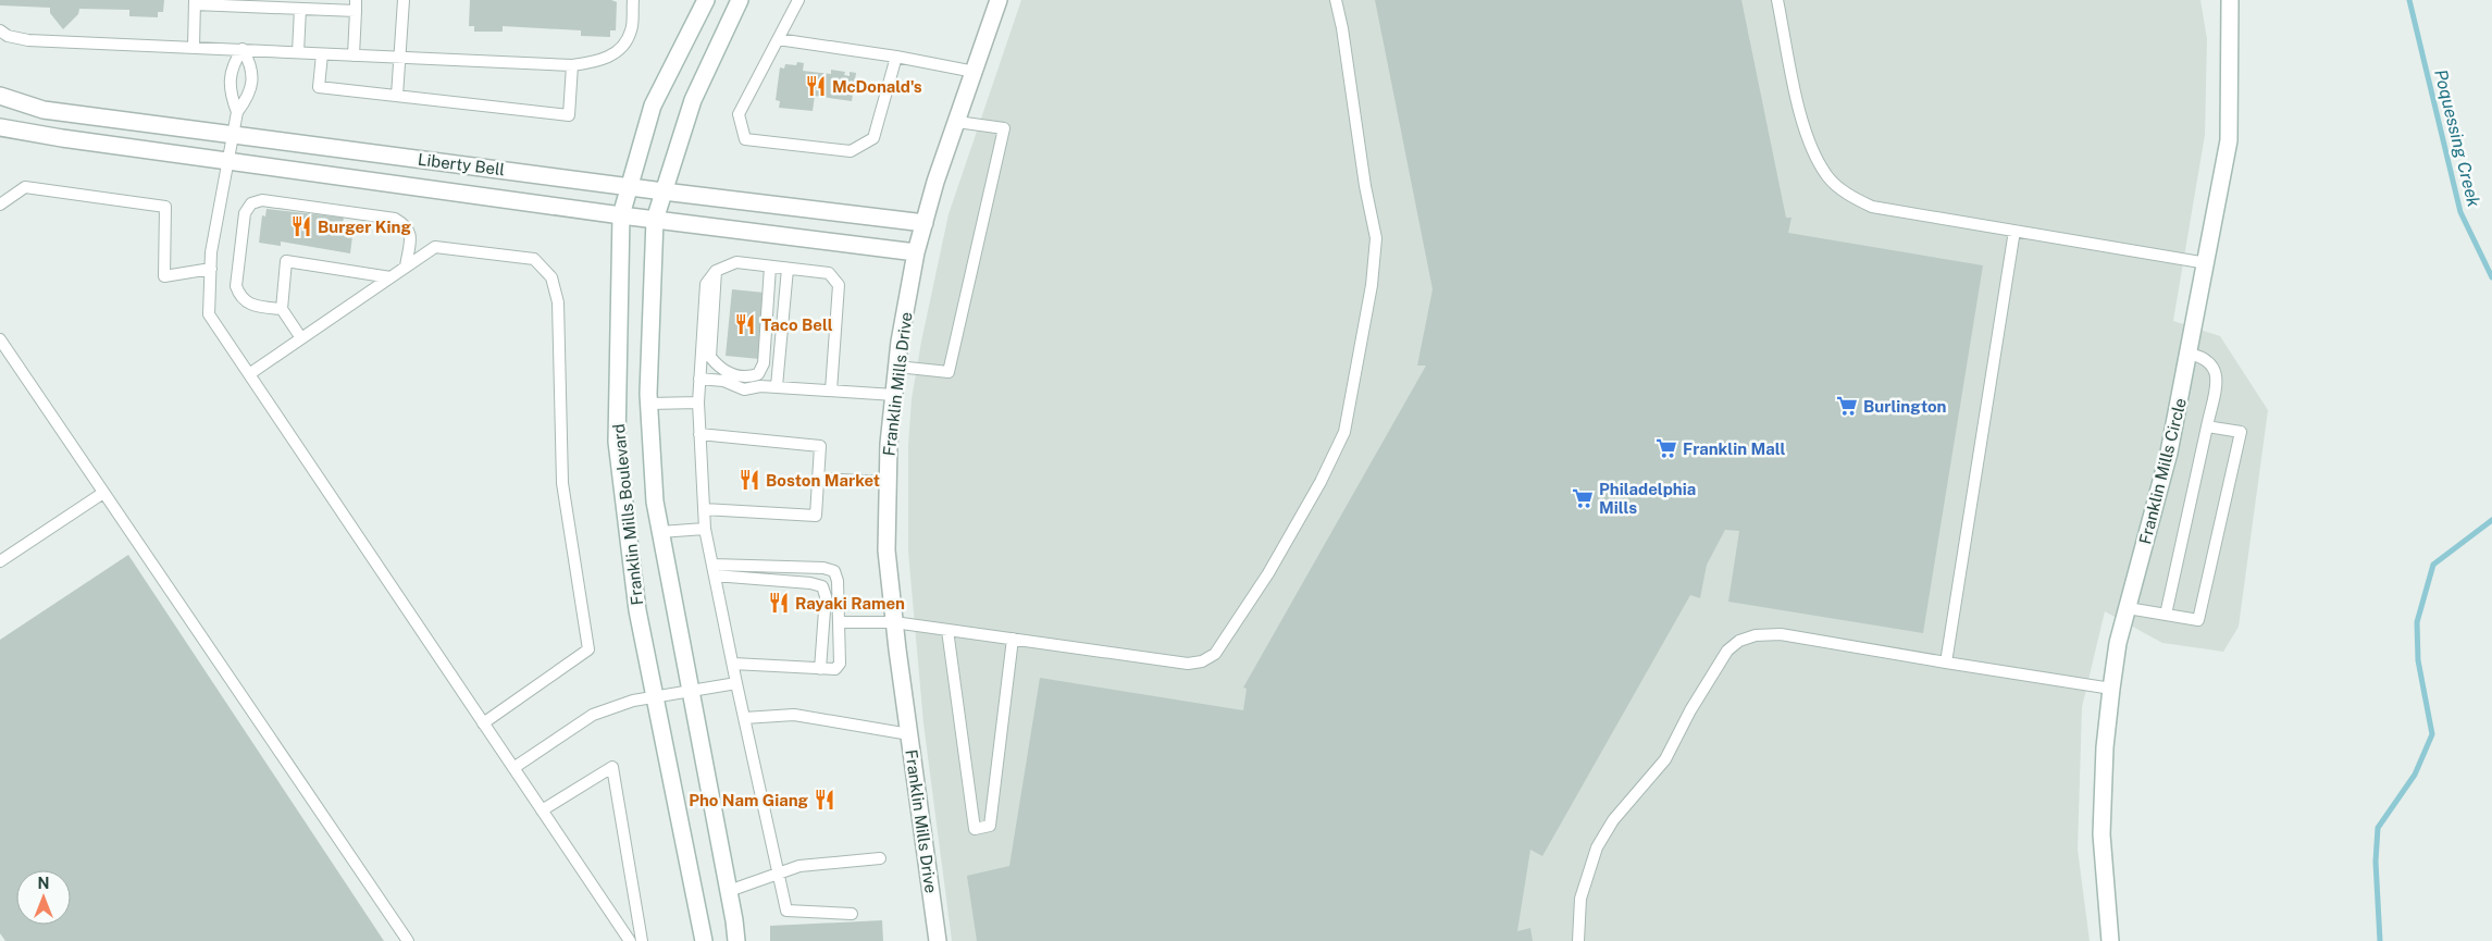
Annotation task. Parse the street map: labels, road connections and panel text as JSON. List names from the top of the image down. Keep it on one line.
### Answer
{"streets":{"street":["Liberty Bell","Franklin Mills Drive","Franklin Mills Circle","Franklin Mills Boulevard"]},"crossings":[["Liberty Bell","Franklin Mills Drive"],["Liberty Bell","Franklin Mills Boulevard"]],"water":["Poquessing Creek"],"places":{"restaurant":["McDonald's","Burger King","Taco Bell","Boston Market","Rayaki Ramen","Pho Nam Giang"],"supermarket":["Burlington","Franklin Mall","Philadelphia Mills"]},"north":"top"}
